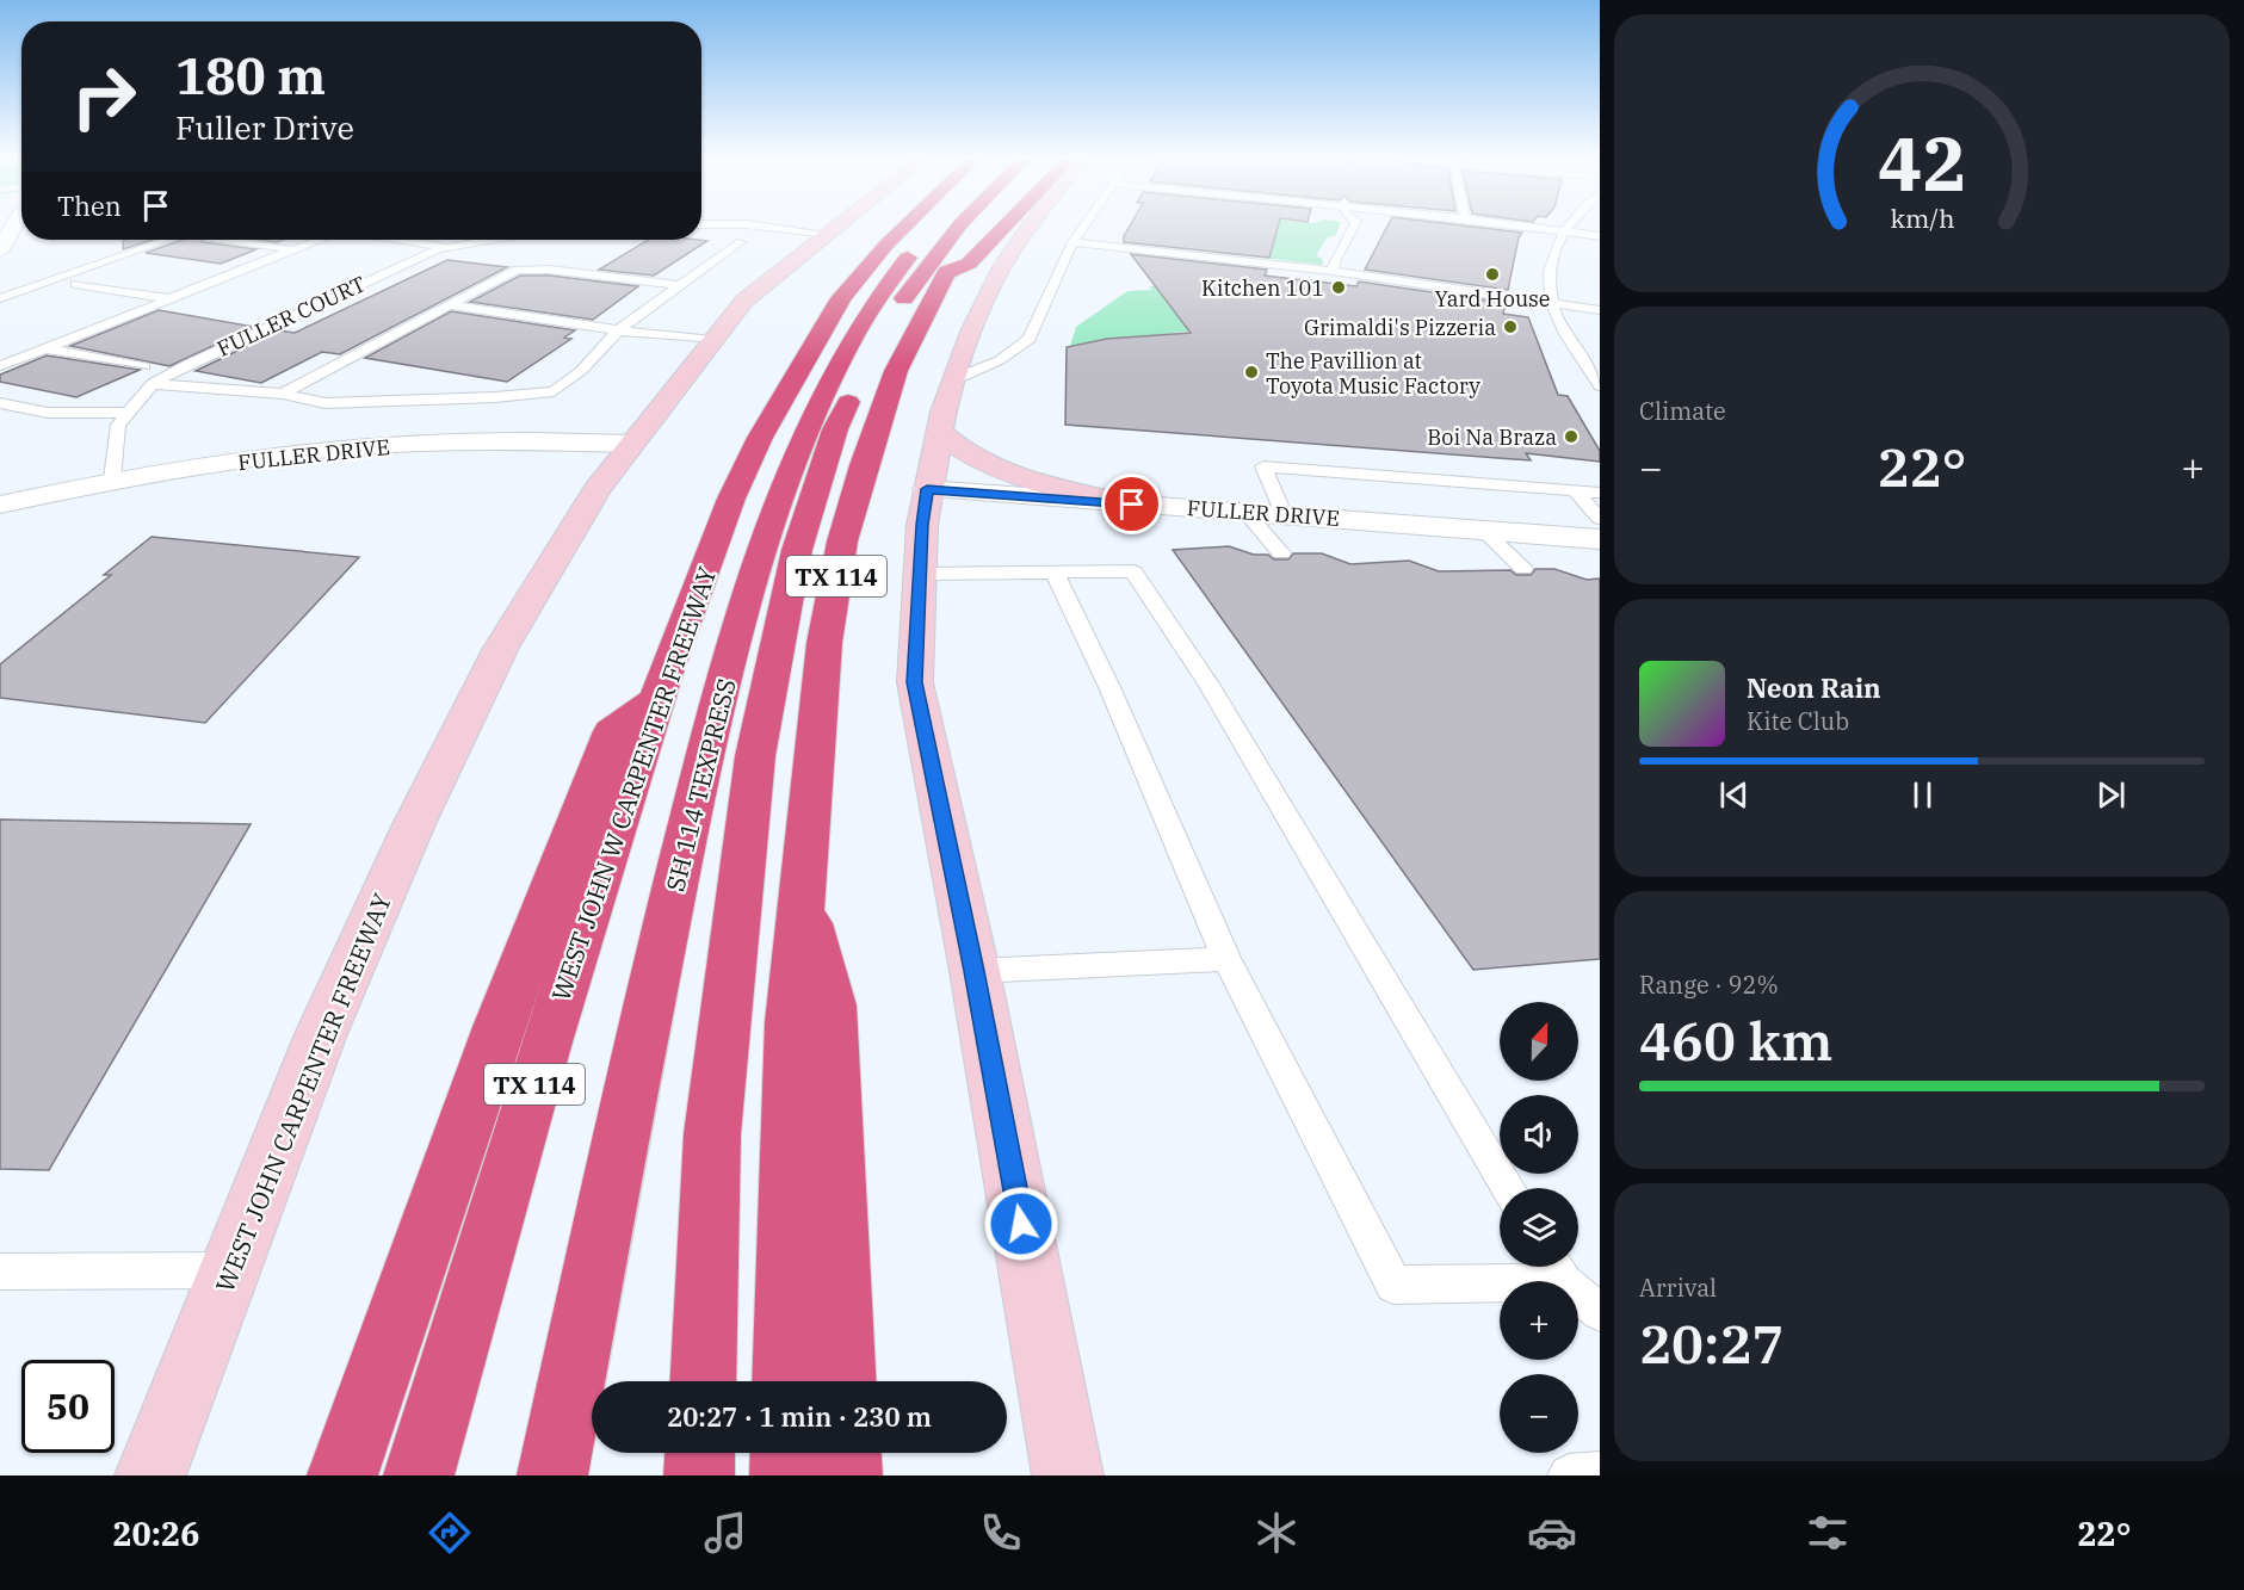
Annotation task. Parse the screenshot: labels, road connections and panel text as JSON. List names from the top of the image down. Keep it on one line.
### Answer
{"streets":{"highway":["TX 114","WEST JOHN W CARPENTER FREEWAY","SH 114 TEXPRESS"],"main road":["WEST JOHN CARPENTER FREEWAY"],"street":["FULLER DRIVE"],"lane":["FULLER COURT"]},"crossings":[["FULLER COURT","FULLER DRIVE"],["FULLER DRIVE","WEST JOHN CARPENTER FREEWAY"]],"places":["Yard House","Kitchen 101","Grimaldi's Pizzeria","The Pavillion at Toyota Music Factory","Boi Na Braza"],"north":"top","page":{"turn":["180 m","Fuller Drive"],"then":"Then","tile":["Climate",["Range · 92%","460 km"],["Arrival","20:27"]],"heat":["−","22°","+"],"song":["Neon Rain","Kite Club"],"map_buttons":["+","−"],"limit":"50","trip":"20:27 · 1 min · 230 m","tabs":["20:26","22°"],"gauge":["42","km/h"]}}
